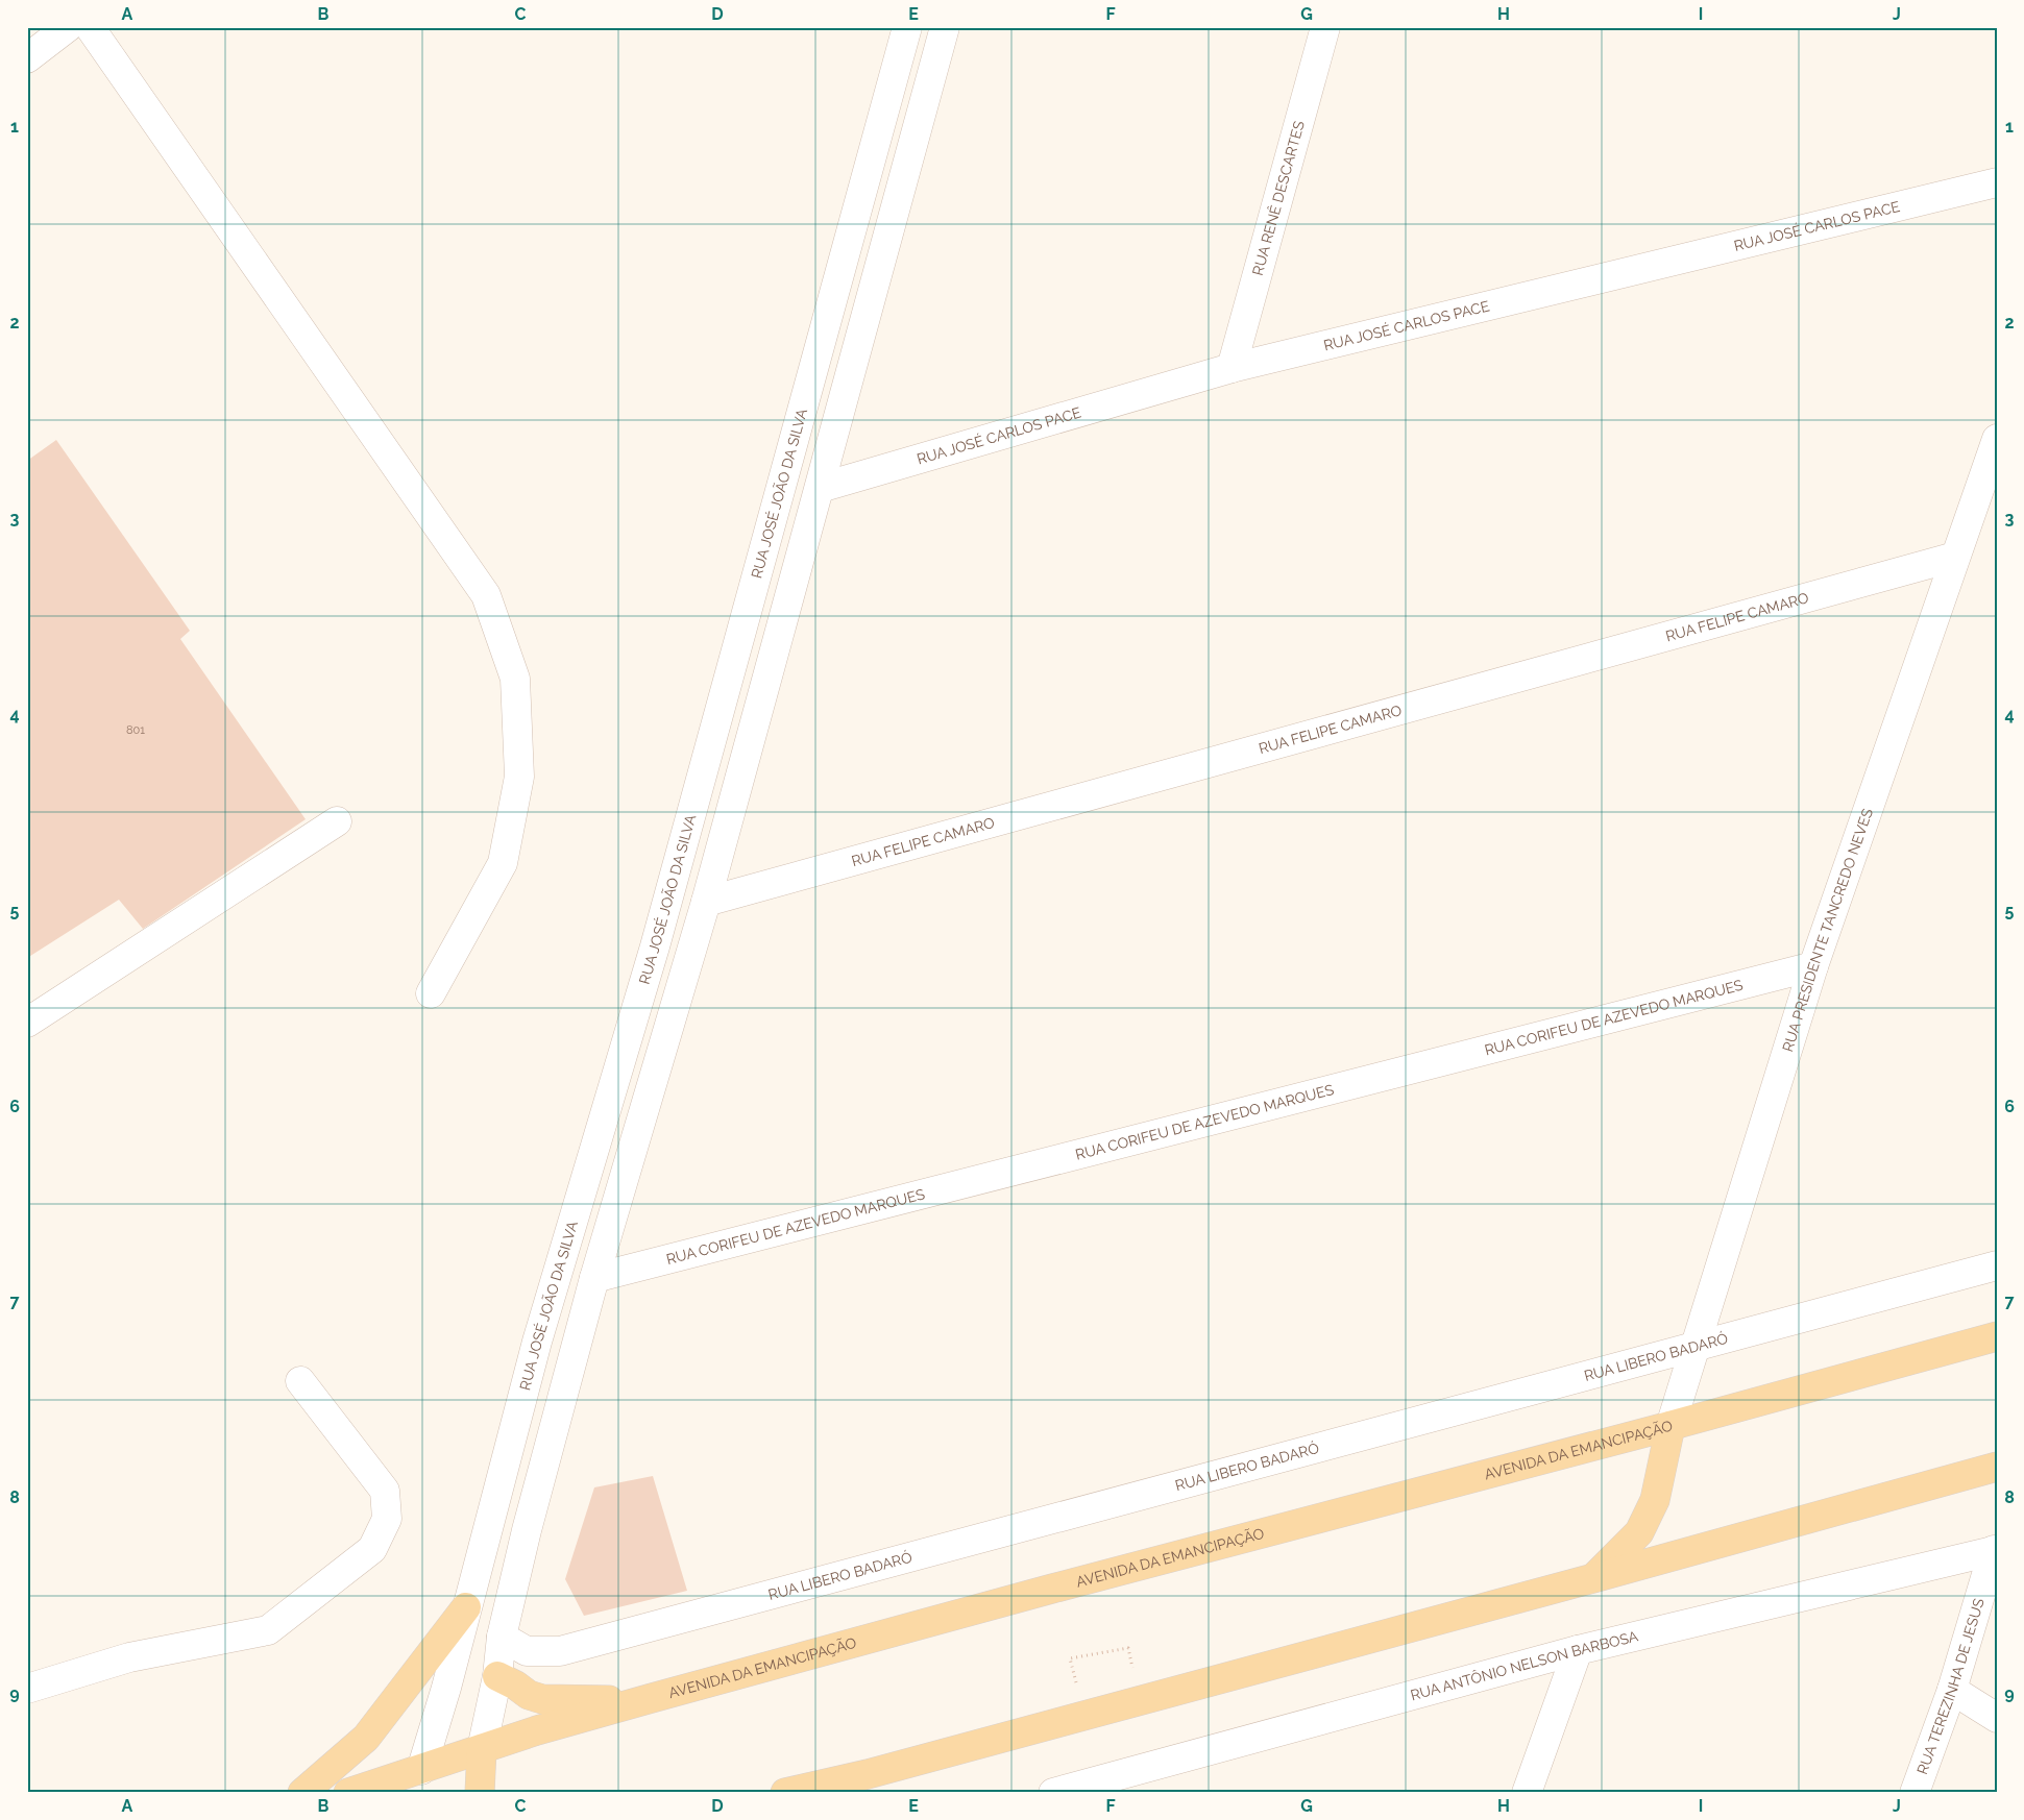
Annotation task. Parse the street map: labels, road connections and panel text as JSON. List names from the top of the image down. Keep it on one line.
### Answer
{"streets":{"main road":["AVENIDA DA EMANCIPAÇÃO"],"street":["RUA RENÊ DESCARTES","RUA JOSÉ CARLOS PACE","RUA JOSÉ JOÃO DA SILVA","RUA FELIPE CAMARO","RUA PRESIDENTE TANCREDO NEVES","RUA CORIFEU DE AZEVEDO MARQUES","RUA LIBERO BADARÓ","RUA ANTÔNIO NELSON BARBOSA","RUA TEREZINHA DE JESUS"]},"crossings":[["RUA RENÊ DESCARTES","RUA JOSÉ CARLOS PACE"],["RUA JOSÉ JOÃO DA SILVA","AVENIDA DA EMANCIPAÇÃO"],["RUA FELIPE CAMARO","RUA PRESIDENTE TANCREDO NEVES"],["RUA PRESIDENTE TANCREDO NEVES","RUA CORIFEU DE AZEVEDO MARQUES"],["RUA PRESIDENTE TANCREDO NEVES","RUA LIBERO BADARÓ"],["RUA PRESIDENTE TANCREDO NEVES","AVENIDA DA EMANCIPAÇÃO"],["RUA ANTÔNIO NELSON BARBOSA","RUA TEREZINHA DE JESUS"]],"house_numbers":["801"],"grid":{"columns":["A","B","C","D","E","F","G","H","I","J"],"rows":["1","2","3","4","5","6","7","8","9"]}}
